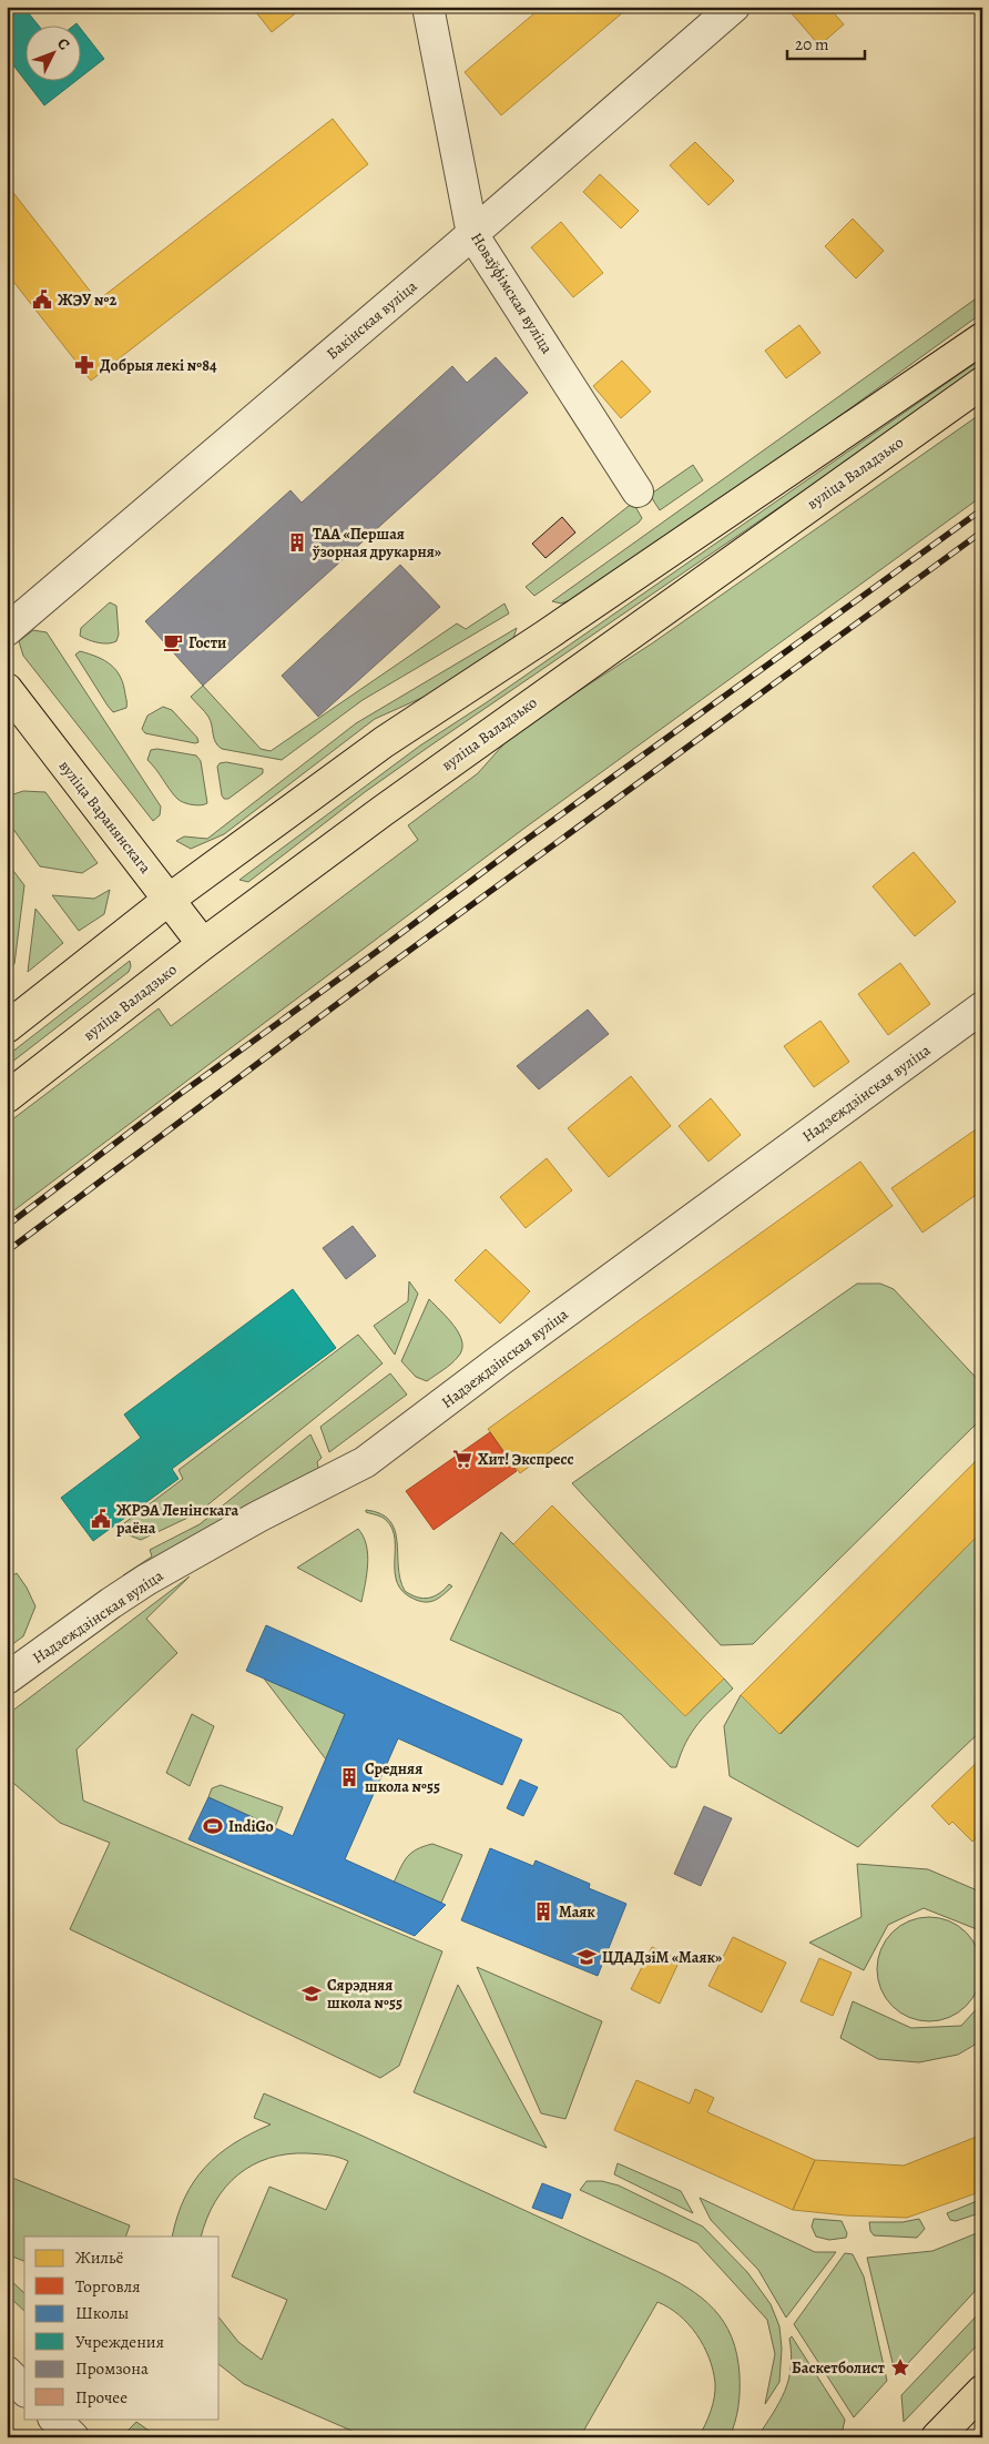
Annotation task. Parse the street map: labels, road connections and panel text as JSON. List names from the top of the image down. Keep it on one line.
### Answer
{"streets":{"main road":["вуліца Валадзько","вуліца Варанянскага"],"street":["Новаўфімская вуліца","Бакінская вуліца","Надзеждзінская вуліца"]},"crossings":[["Новаўфімская вуліца","Бакінская вуліца"],["вуліца Валадзько","вуліца Варанянскага"]],"places":{"public building":["ЖЭУ №2","ЖРЭА Ленінскага раёна"],"pharmacy":["Добрыя лекі №84"],"building":["ТАА «Першая ўзорная друкарня»","Средняя школа №55","Маяк"],"cafe":["Гости"],"supermarket":["Хит! Экспресс"],"sports":["IndiGo"],"school or university":["ЦДАДзіМ «Маяк»","Сярэдняя школа №55"],"place":["Баскетболист"]},"legend":["Жильё","Торговля","Школы","Учреждения","Промзона","Прочее"],"scale_bar":"20 m","north":"top right"}
